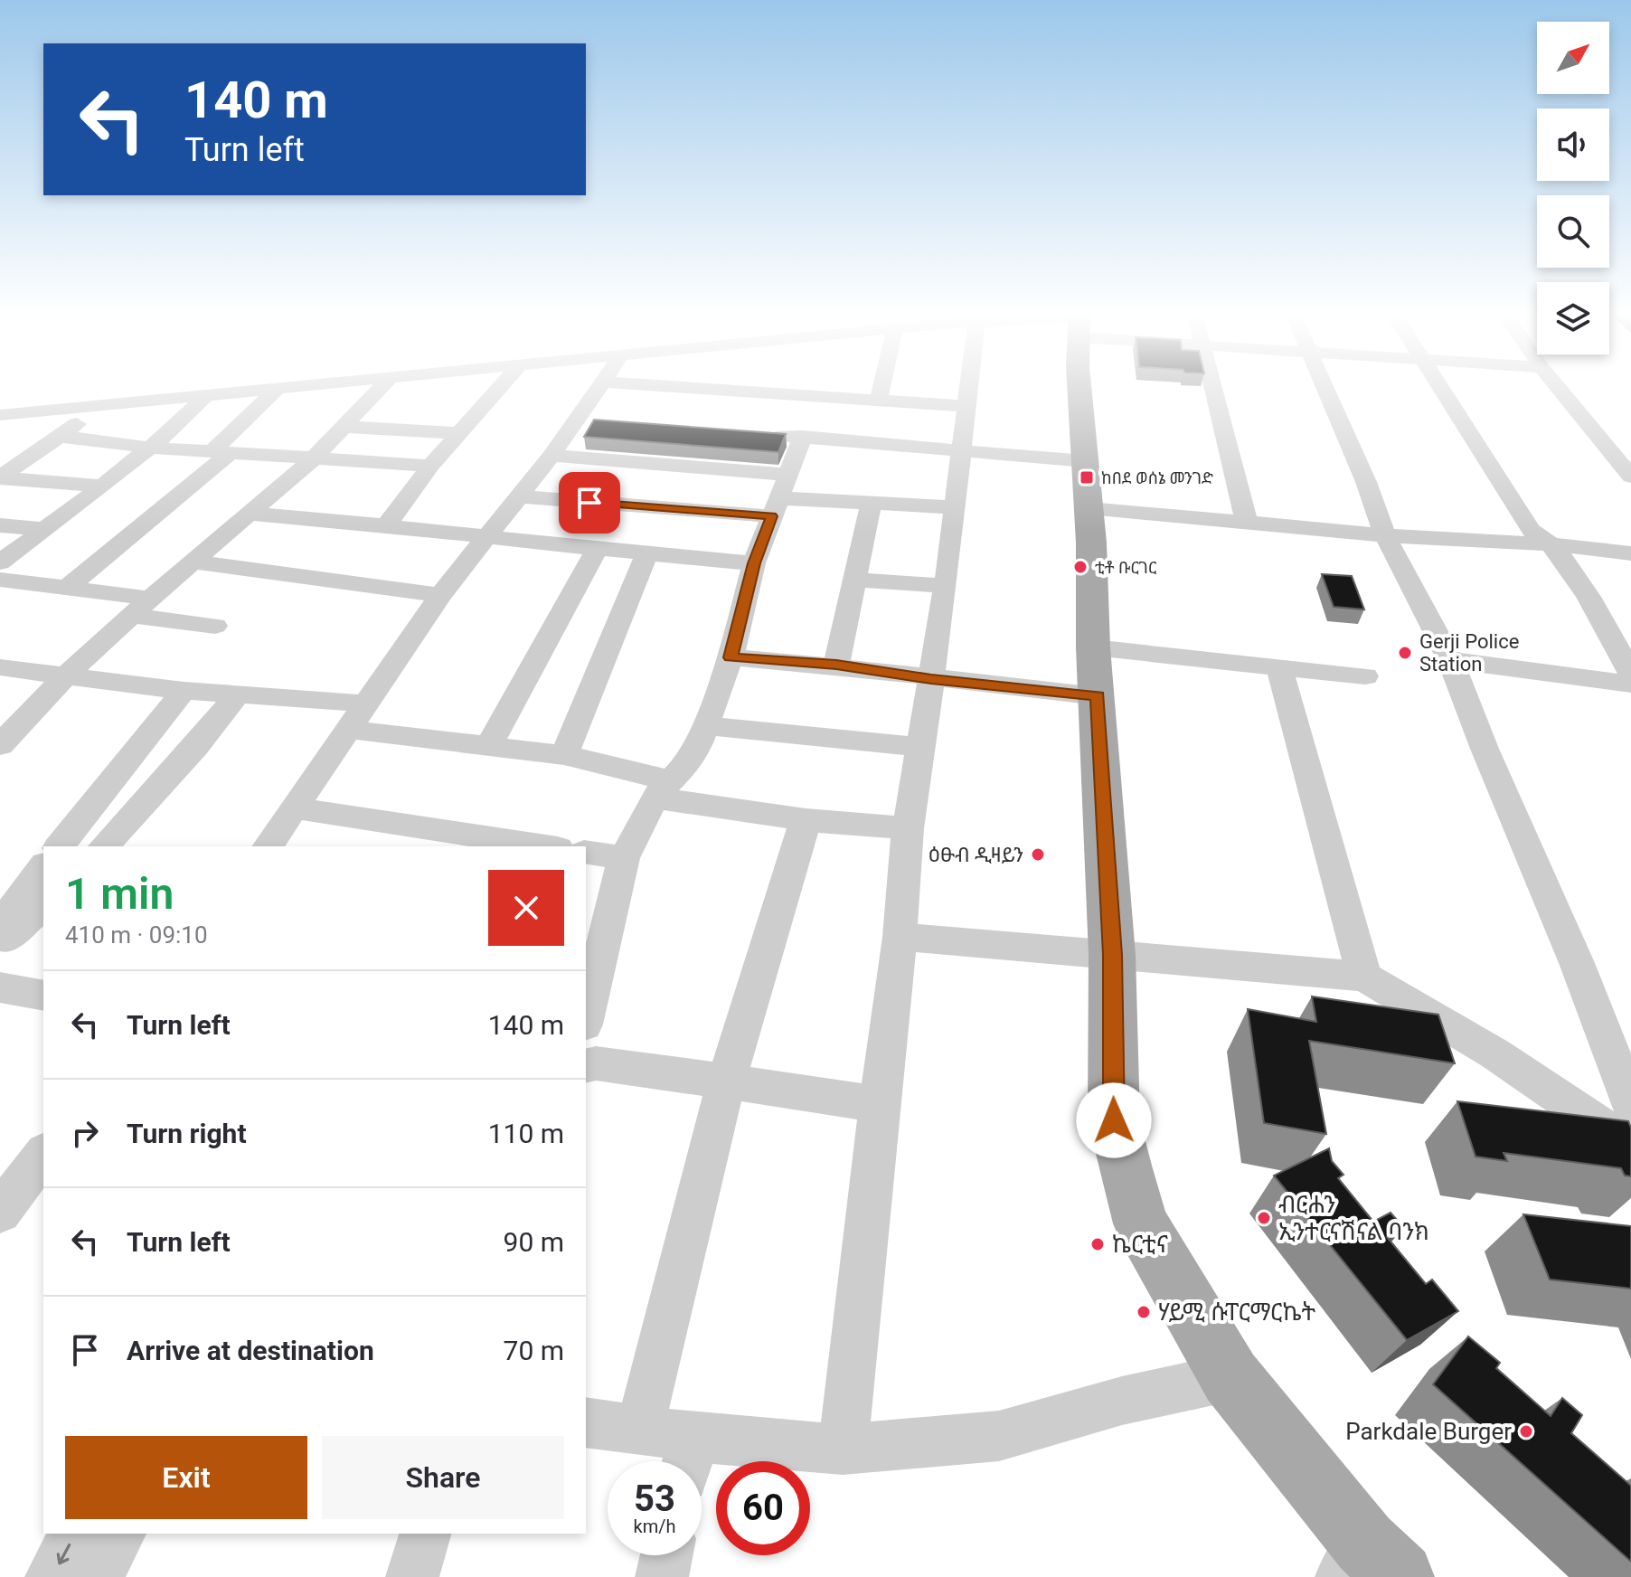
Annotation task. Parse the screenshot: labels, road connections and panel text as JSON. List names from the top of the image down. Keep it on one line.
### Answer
{"places":{"transit":["ከበደ ወሰኔ መንገድ"],"other":["ቲቶ ቡርገር","Gerji Police Station","ዕፁብ ዲዛይን","ብርሐን ኢንተርናሽናል ባንክ","ኬርቲና","ሃይሚ ሱፐርማርኬት","Parkdale Burger"]},"north":"top right","page":{"turn":["140 m","Turn left"],"heading":["1 min","410 m · 09:10"],"list":[{"name":"Turn left","value":"140 m"},{"name":"Turn right","value":"110 m"},{"name":"Turn left","value":"90 m"},{"name":"Arrive at destination","value":"70 m"}],"buttons":["Exit","Share"],"speed":"53 km/h","limit":"60"}}
